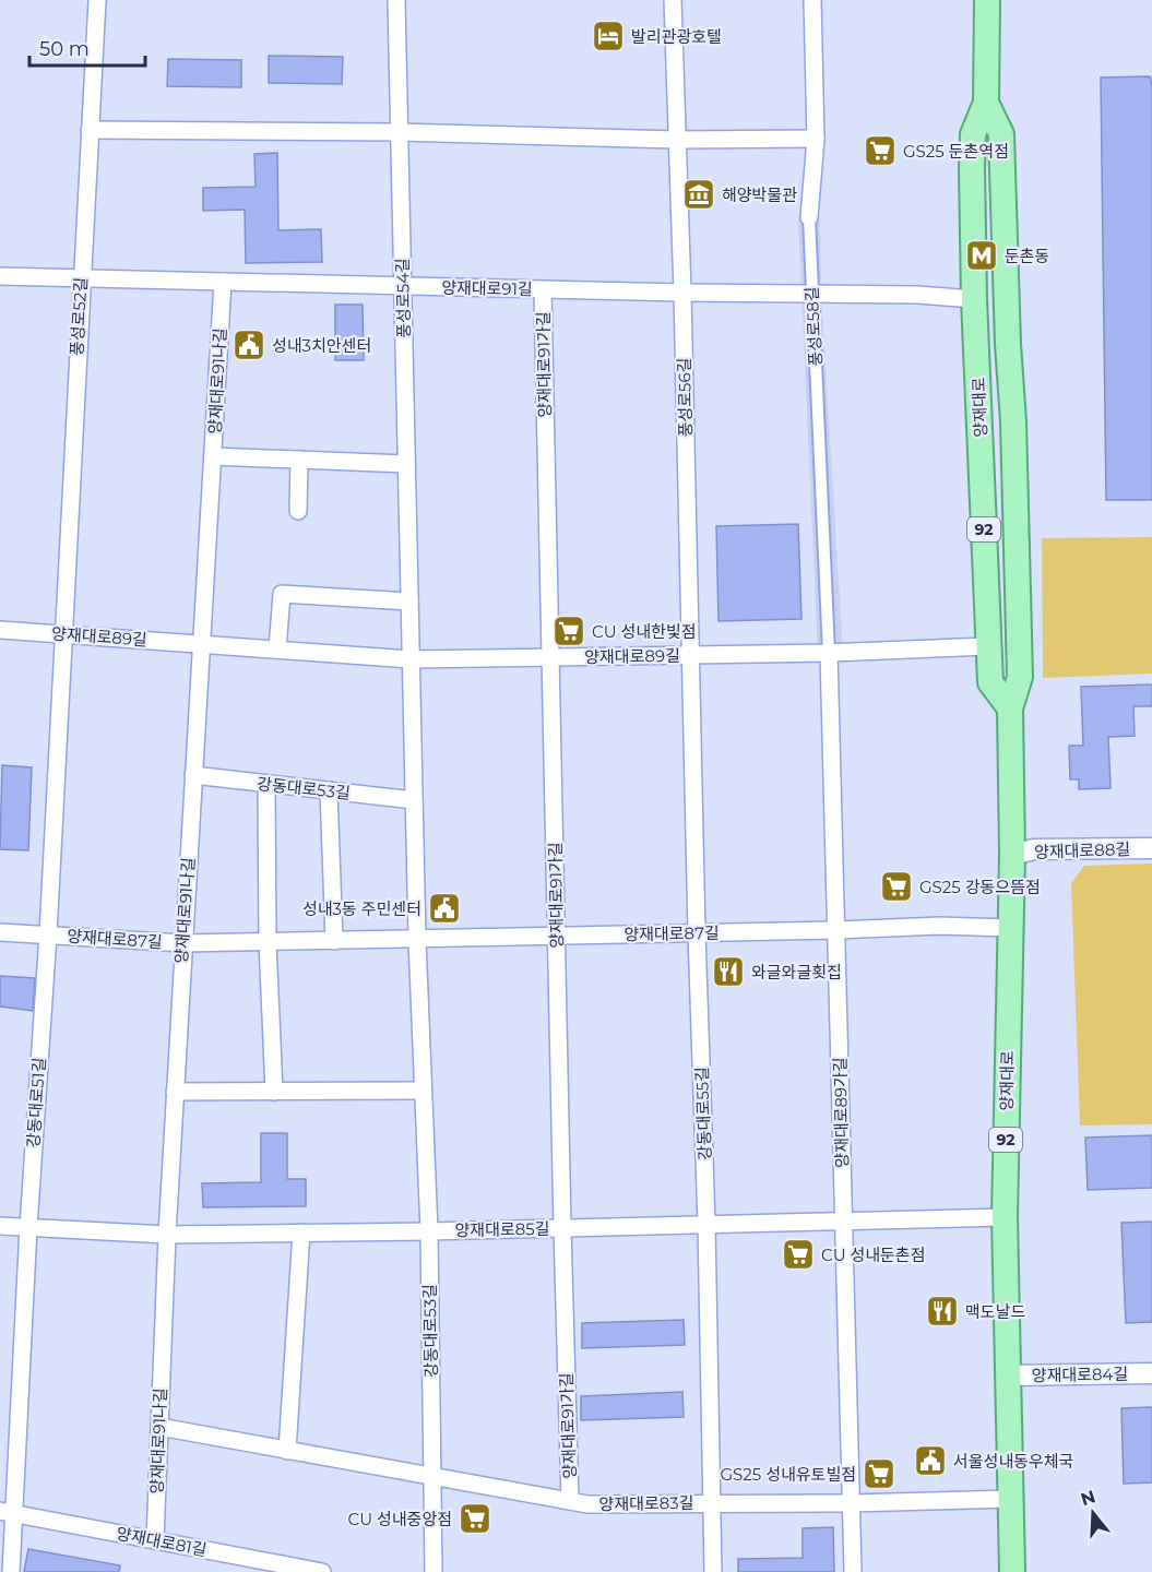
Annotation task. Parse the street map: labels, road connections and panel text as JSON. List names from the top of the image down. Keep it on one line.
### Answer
{"streets":{"main road":["양재대로","92"],"street":["양재대로91길","풍성로54길","풍성로52길","풍성로58길","양재대로91가길","양재대로91나길","풍성로56길","양재대로89길","강동대로53길","양재대로88길","양재대로87길","강동대로51길","양재대로89가길","강동대로55길","양재대로85길","양재대로84길","양재대로83길","양재대로81길"]},"crossings":[["양재대로91길","풍성로54길"],["양재대로91길","풍성로52길"],["양재대로91길","풍성로58길"],["양재대로91길","양재대로91가길"],["양재대로91길","양재대로91나길"],["양재대로91길","풍성로56길"],["양재대로91길","양재대로"],["풍성로54길","양재대로89길"],["풍성로54길","강동대로53길"],["풍성로52길","양재대로89길"],["풍성로52길","강동대로51길"],["풍성로58길","양재대로89길"],["풍성로58길","양재대로89가길"],["양재대로91가길","양재대로89길"],["양재대로91가길","양재대로87길"],["양재대로91가길","양재대로85길"],["양재대로91가길","양재대로83길"],["양재대로91나길","양재대로89길"],["양재대로91나길","강동대로53길"],["양재대로91나길","양재대로87길"],["양재대로91나길","양재대로85길"],["양재대로91나길","양재대로83길"],["양재대로91나길","양재대로81길"],["풍성로56길","양재대로89길"],["풍성로56길","강동대로55길"],["양재대로","양재대로89길"],["양재대로","양재대로88길"],["양재대로","양재대로87길"],["양재대로","양재대로85길"],["양재대로","양재대로84길"],["양재대로","양재대로83길"],["양재대로89길","강동대로53길"],["양재대로89길","강동대로51길"],["양재대로89길","양재대로89가길"],["양재대로89길","강동대로55길"],["강동대로53길","양재대로87길"],["강동대로53길","양재대로85길"],["강동대로53길","양재대로83길"],["양재대로87길","강동대로51길"],["양재대로87길","양재대로89가길"],["양재대로87길","강동대로55길"],["강동대로51길","양재대로85길"],["강동대로51길","양재대로81길"],["양재대로89가길","양재대로85길"],["양재대로89가길","양재대로83길"],["강동대로55길","양재대로85길"],["강동대로55길","양재대로83길"]],"places":{"hotel":["발리관광호텔"],"supermarket":["GS25 둔촌역점","CU 성내한빛점","GS25 강동으뜸점","CU 성내둔촌점","GS25 성내유토빌점","CU 성내중앙점"],"museum":["해양박물관"],"metro station":["둔촌동"],"public building":["성내3치안센터","성내3동 주민센터","서울성내동우체국"],"restaurant":["와글와글횟집","맥도날드"]},"scale_bar":"50 m","north":"top"}
